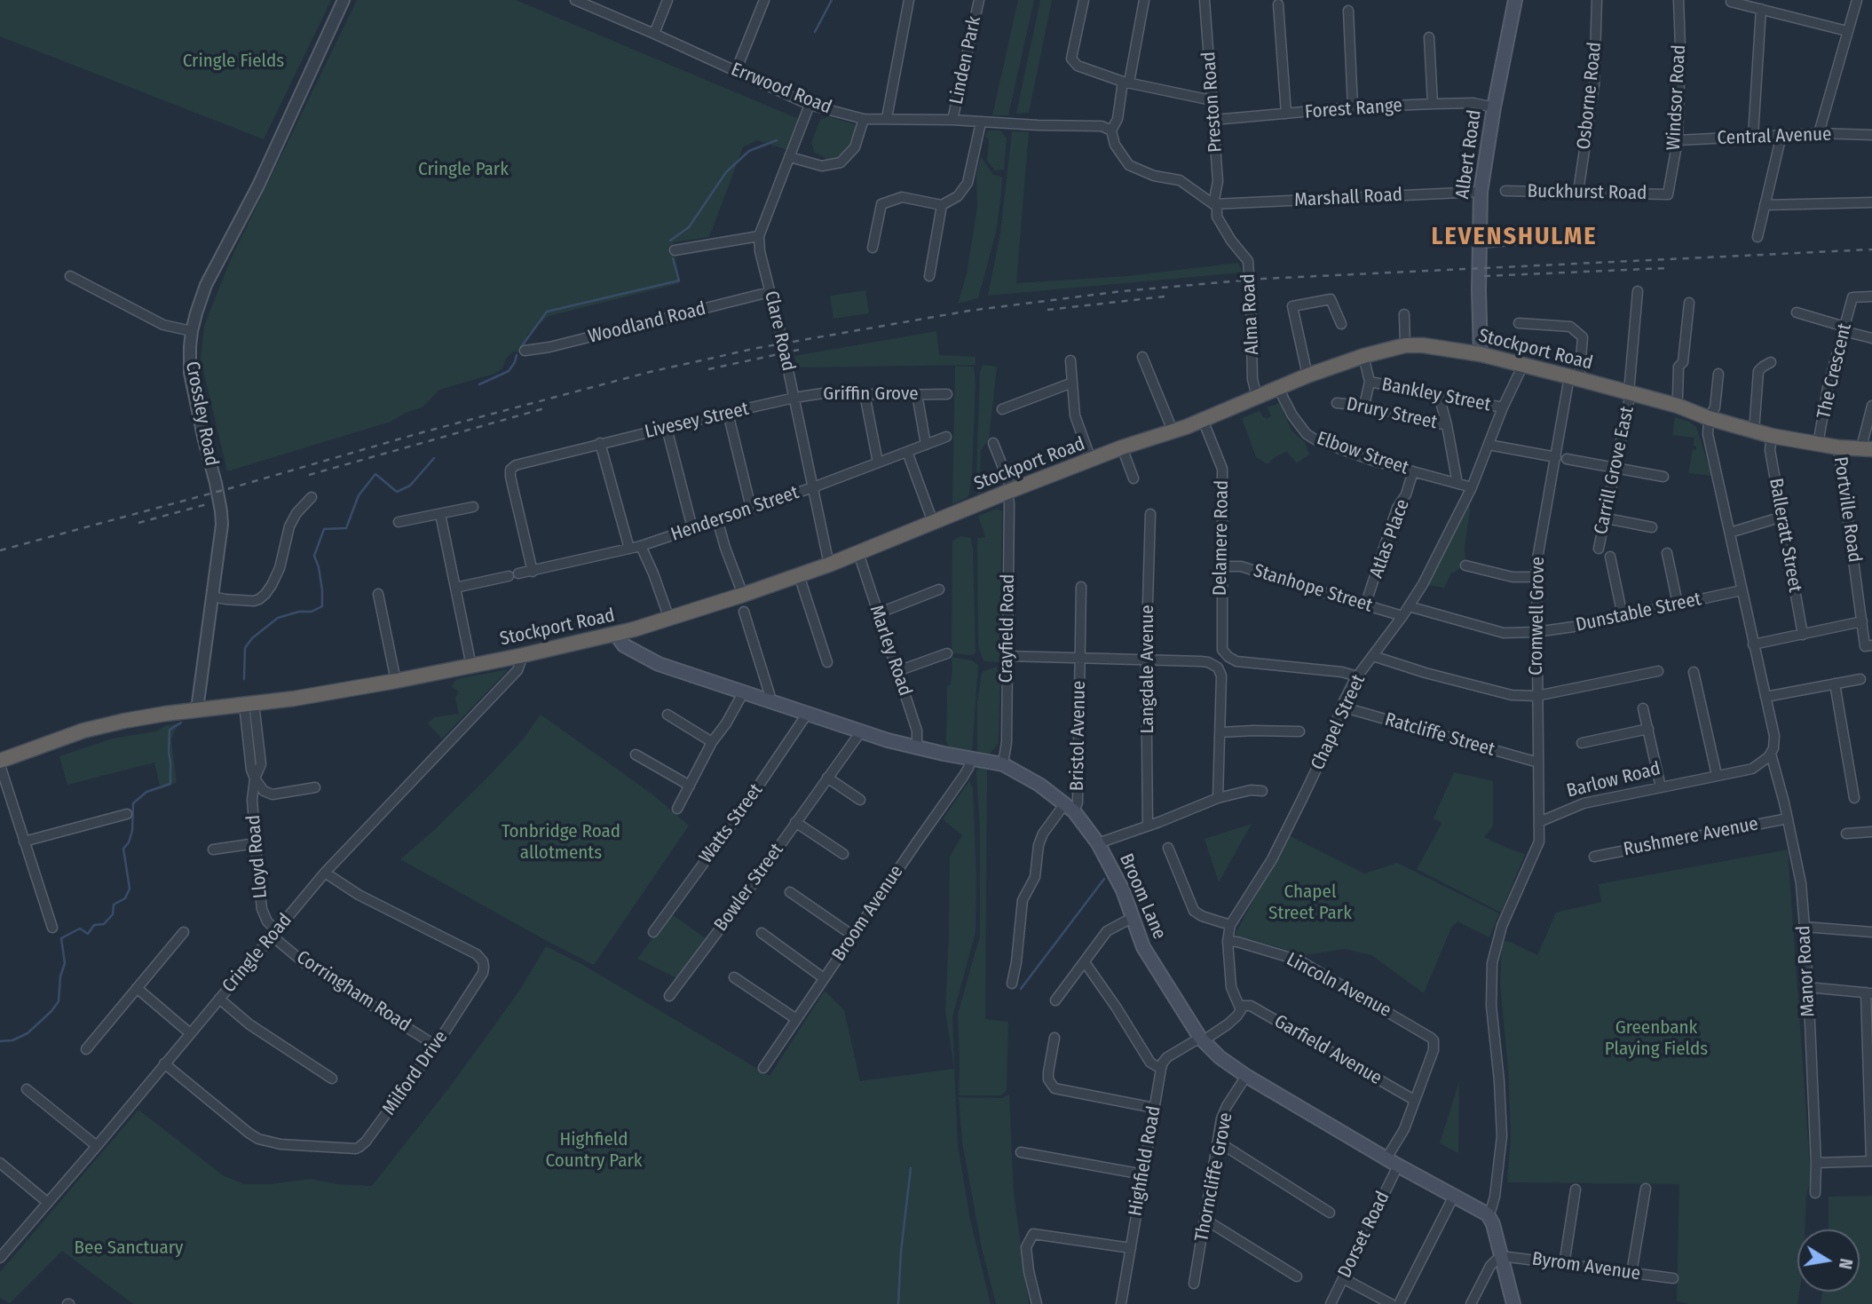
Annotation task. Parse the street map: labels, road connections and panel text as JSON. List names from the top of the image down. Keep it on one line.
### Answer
{"streets":{"highway":["Stockport Road"],"main road":["Albert Road","Broom Lane"],"street":["Linden Park","Errwood Road","Osborne Road","Windsor Road","Preston Road","Forest Range","Central Avenue","Buckhurst Road","Marshall Road","Alma Road","Woodland Road","Clare Road","The Crescent","Griffin Grove","Bankley Street","Crossley Road","Drury Street","Livesey Street","Elbow Street","Carrill Grove East","Portville Road","Henderson Street","Balleratt Street","Delamere Road","Atlas Place","Stanhope Street","Dunstable Street","Cromwell Grove","Crayfield Road","Marley Road","Langdale Avenue","Chapel Street","Ratcliffe Street","Bristol Avenue","Barlow Road","Watts Street","Rushmere Avenue","Lloyd Road","Bowler Street","Broom Avenue","Cringle Road","Manor Road","Lincoln Avenue","Corringham Road","Garfield Avenue","Milford Drive","Highfield Road","Thorncliffe Grove","Dorset Road","Byrom Avenue"]},"crossings":[["Linden Park","Errwood Road"],["Osborne Road","Buckhurst Road"],["Windsor Road","Central Avenue"],["Windsor Road","Buckhurst Road"],["Preston Road","Forest Range"],["Preston Road","Marshall Road"],["Preston Road","Alma Road"],["Forest Range","Albert Road"],["Albert Road","Marshall Road"],["Albert Road","Stockport Road"],["Marshall Road","Alma Road"],["Alma Road","Stockport Road"],["Woodland Road","Clare Road"],["Clare Road","Stockport Road"],["Clare Road","Griffin Grove"],["Clare Road","Livesey Street"],["Clare Road","Henderson Street"],["Stockport Road","The Crescent"],["Stockport Road","Crossley Road"],["Stockport Road","Elbow Street"],["Stockport Road","Carrill Grove East"],["Stockport Road","Portville Road"],["Stockport Road","Balleratt Street"],["Stockport Road","Delamere Road"],["Stockport Road","Cromwell Grove"],["Stockport Road","Crayfield Road"],["Stockport Road","Marley Road"],["Stockport Road","Chapel Street"],["Stockport Road","Lloyd Road"],["Stockport Road","Broom Lane"],["Stockport Road","Cringle Road"],["Griffin Grove","Livesey Street"],["Bankley Street","Chapel Street"],["Livesey Street","Henderson Street"],["Elbow Street","Atlas Place"],["Elbow Street","Chapel Street"],["Delamere Road","Stanhope Street"],["Delamere Road","Chapel Street"],["Atlas Place","Stanhope Street"],["Stanhope Street","Chapel Street"],["Dunstable Street","Cromwell Grove"],["Dunstable Street","Chapel Street"],["Cromwell Grove","Ratcliffe Street"],["Cromwell Grove","Barlow Road"],["Crayfield Road","Broom Lane"],["Marley Road","Broom Lane"],["Chapel Street","Ratcliffe Street"],["Chapel Street","Lincoln Avenue"],["Chapel Street","Garfield Avenue"],["Bristol Avenue","Broom Lane"],["Barlow Road","Manor Road"],["Watts Street","Broom Lane"],["Rushmere Avenue","Manor Road"],["Lloyd Road","Cringle Road"],["Lloyd Road","Corringham Road"],["Bowler Street","Broom Lane"],["Broom Lane","Broom Avenue"],["Broom Lane","Thorncliffe Grove"],["Broom Lane","Dorset Road"],["Cringle Road","Corringham Road"],["Cringle Road","Milford Drive"],["Lincoln Avenue","Garfield Avenue"],["Corringham Road","Milford Drive"]],"districts":["LEVENSHULME"],"parks":["Cringle Fields","Cringle Park","Tonbridge Road allotments","Chapel Street Park","Greenbank Playing Fields","Highfield Country Park","Bee Sanctuary"],"north":"right"}
